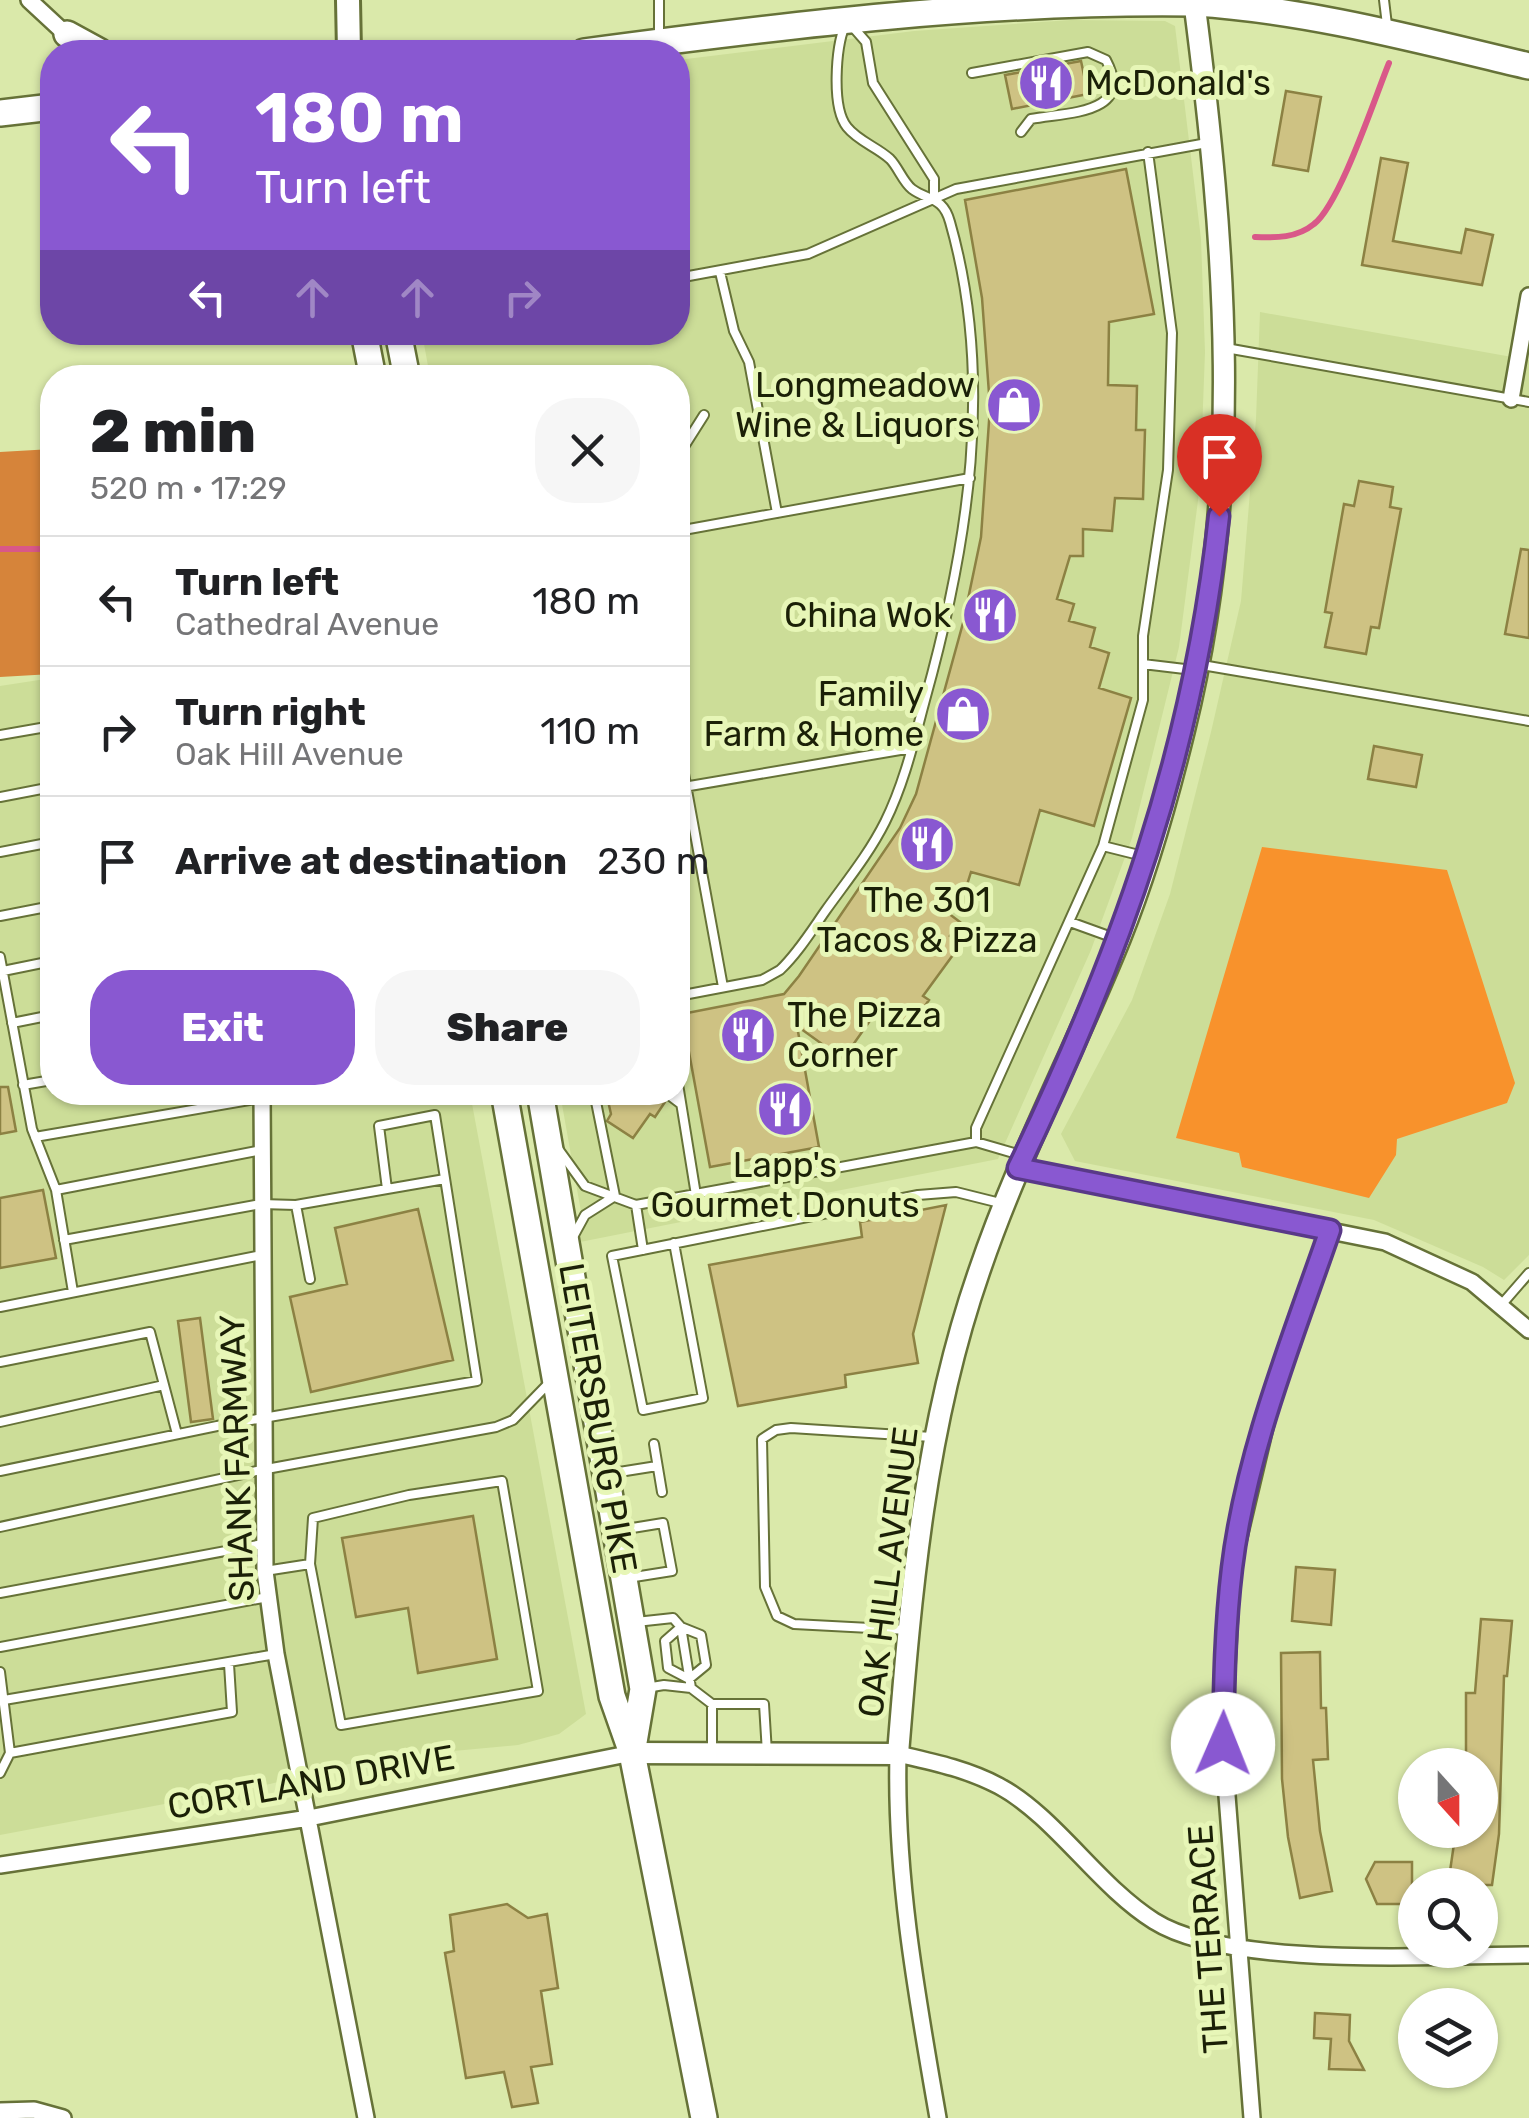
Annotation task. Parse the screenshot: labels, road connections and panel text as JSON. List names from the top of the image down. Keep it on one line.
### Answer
{"streets":{"main road":["LEITERSBURG PIKE"],"street":["SHANK FARMWAY","OAK HILL AVENUE","CORTLAND DRIVE","THE TERRACE"]},"crossings":[["LEITERSBURG PIKE","CORTLAND DRIVE"],["SHANK FARMWAY","CORTLAND DRIVE"]],"places":{"restaurant":["McDonald's","China Wok","The 301 Tacos & Pizza","The Pizza Corner","Lapp's Gourmet Donuts"],"shop":["Longmeadow Wine & Liquors","Family Farm & Home"]},"north":"bottom","page":{"turn":["180 m","Turn left"],"heading":["2 min","520 m · 17:29"],"list":[{"name":"Turn left","note":"Cathedral Avenue","value":"180 m"},{"name":"Turn right","note":"Oak Hill Avenue","value":"110 m"},{"name":"Arrive at destination","value":"230 m"}],"buttons":["Exit","Share"]}}
